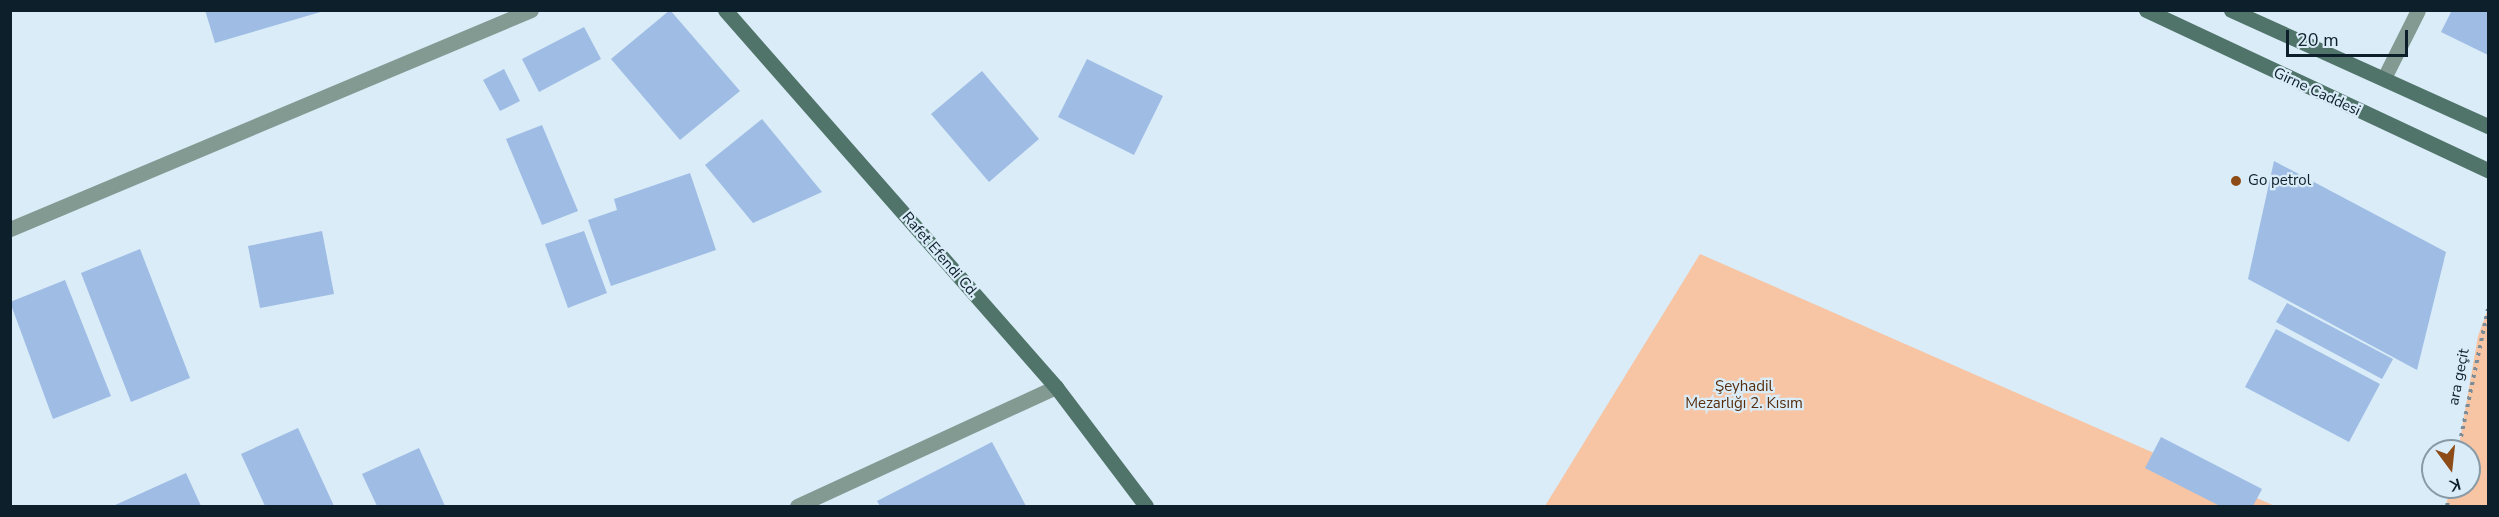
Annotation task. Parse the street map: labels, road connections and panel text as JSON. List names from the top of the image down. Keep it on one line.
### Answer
{"streets":{"main road":["Girne Caddesi","Rafet Efendi Cd."],"path":["ara geçit"]},"parks":["Şeyhadil Mezarlığı 2. Kısım"],"places":["Go petrol"],"scale_bar":"20 m","north":"bottom"}
